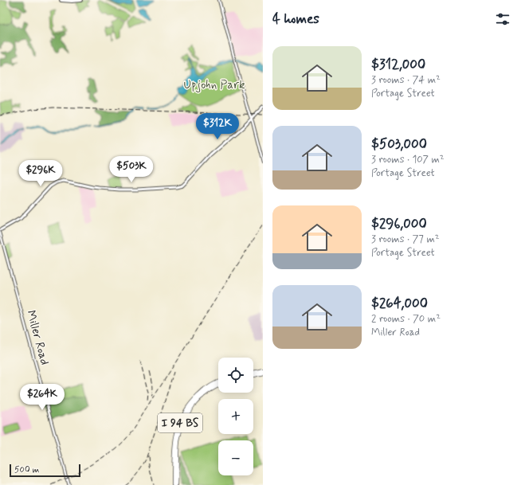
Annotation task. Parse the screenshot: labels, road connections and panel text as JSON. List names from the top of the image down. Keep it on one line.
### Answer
{"streets":{"highway":["I 94 BS"],"street":["Miller Road"]},"parks":["Upjohn Park"],"scale_bar":"500 m","page":{"heading":"4 homes","list":[{"name":"$312,000","note":"3 rooms · 74 m² · Portage Street"},{"name":"$503,000","note":"3 rooms · 107 m² · Portage Street"},{"name":"$296,000","note":"3 rooms · 77 m² · Portage Street"},{"name":"$264,000","note":"2 rooms · 70 m² · Miller Road"}],"price":["$312K","$503K","$296K","$264K"],"map_buttons":["+","−"],"scale":"500 m"}}
